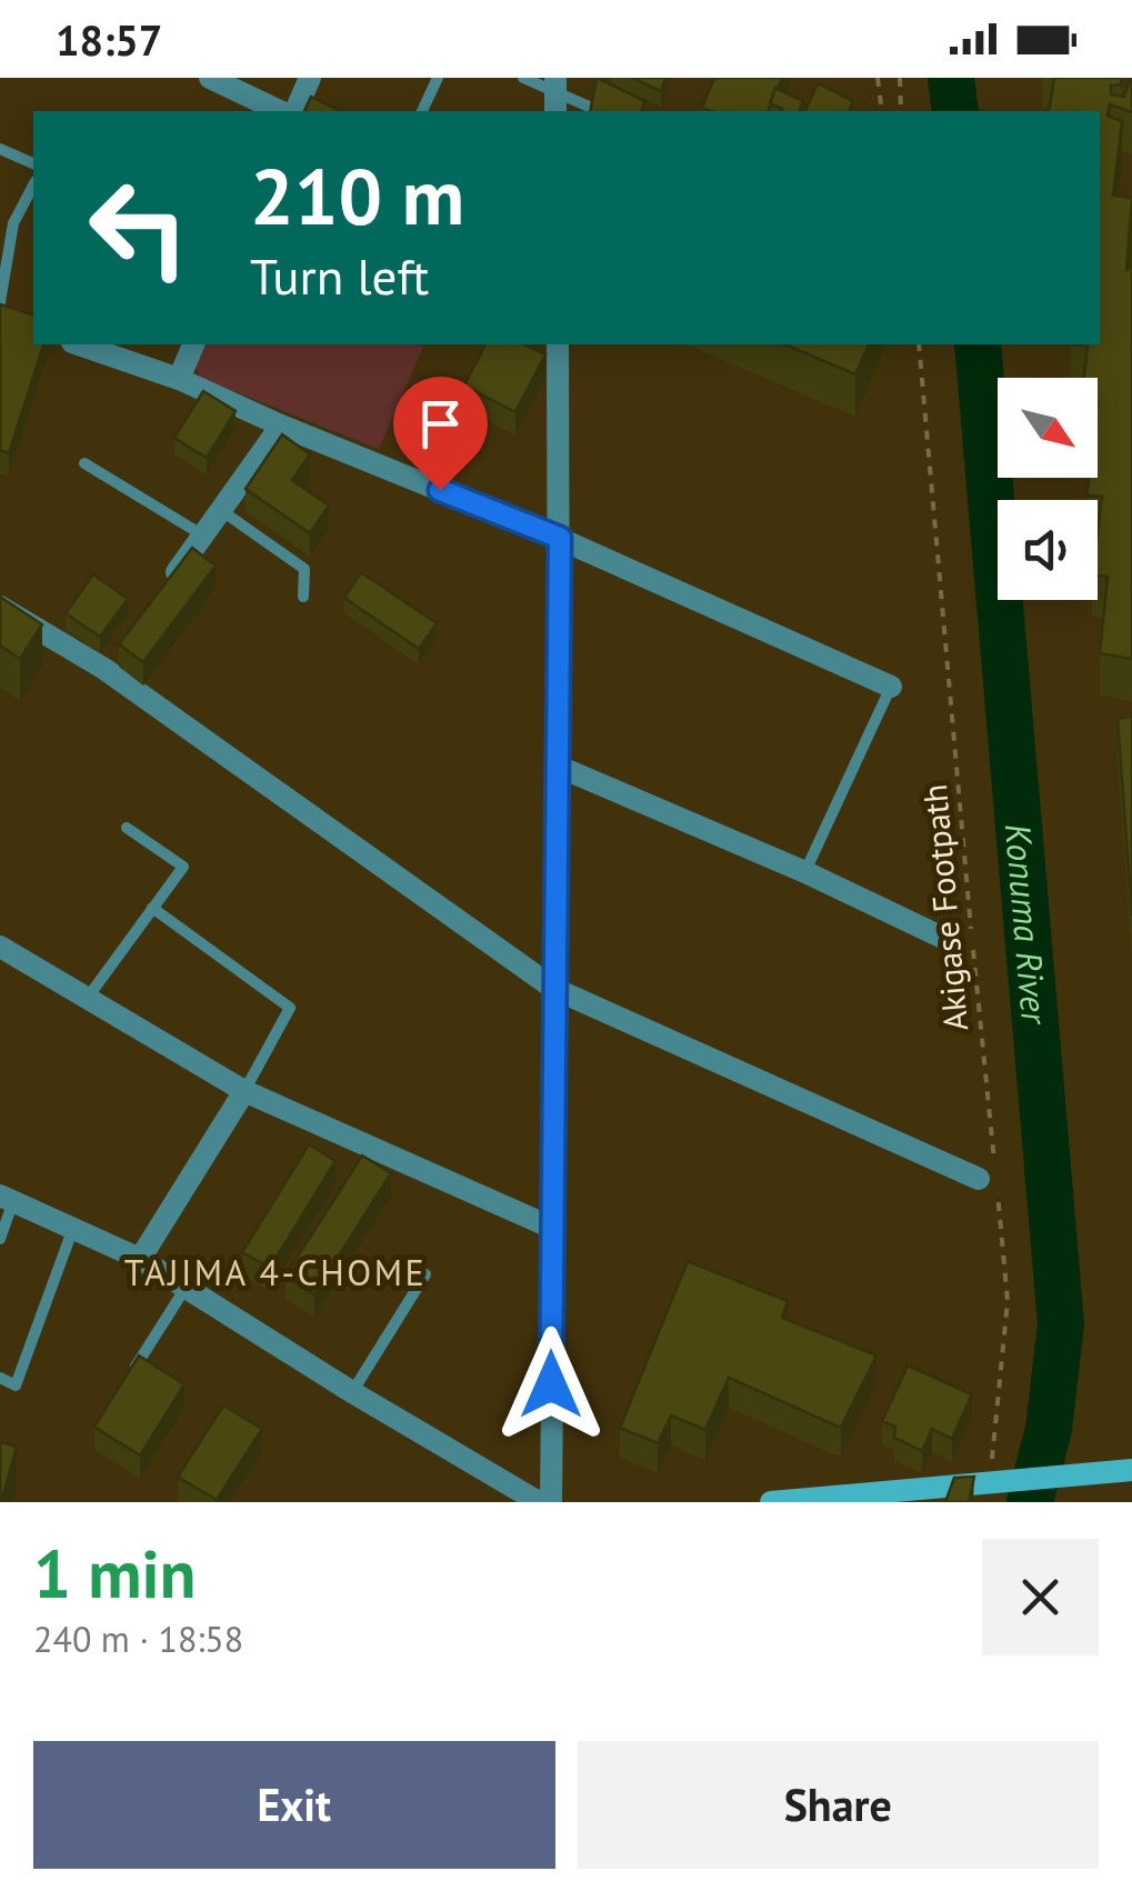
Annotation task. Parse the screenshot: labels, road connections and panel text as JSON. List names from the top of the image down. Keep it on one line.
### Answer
{"streets":{"path":["Akigase Footpath"]},"districts":["TAJIMA 4-CHOME"],"water":["Konuma River"],"north":"bottom right","page":{"status":"18:57","turn":["210 m","Turn left"],"heading":["1 min","240 m · 18:58"],"buttons":["Exit","Share"]}}
